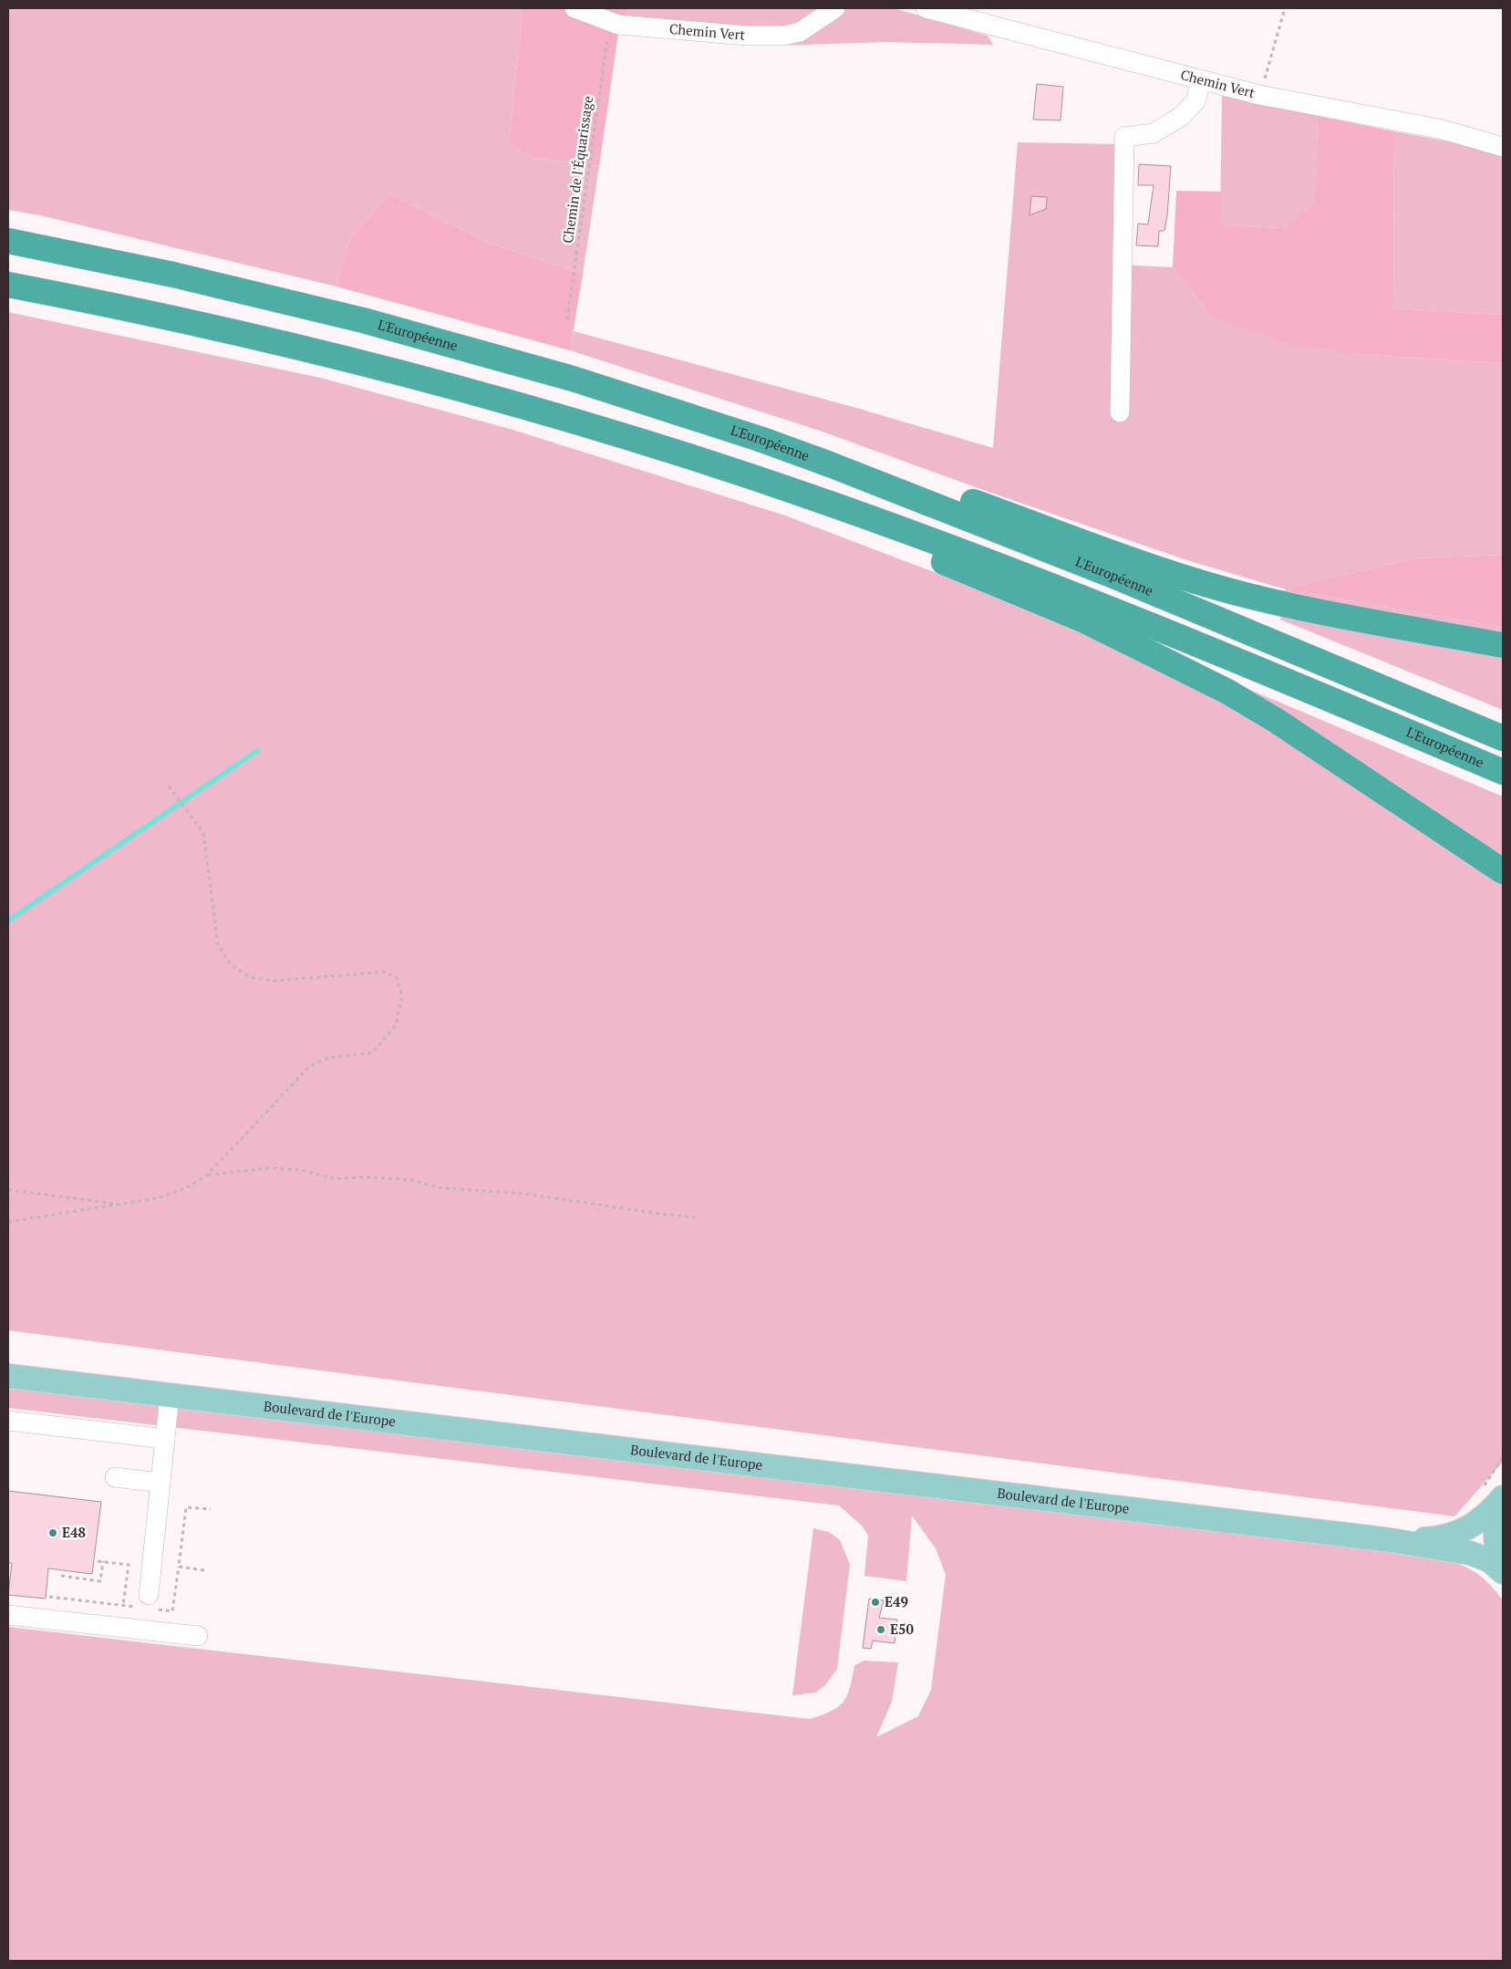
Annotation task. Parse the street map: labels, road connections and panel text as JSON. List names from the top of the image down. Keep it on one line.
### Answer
{"streets":{"highway":["L'Européenne"],"main road":["Boulevard de l'Europe"],"street":["Chemin Vert"],"path":["Chemin de l'Équarissage"]},"crossings":[["Chemin Vert","Chemin de l'Équarissage"]],"places":["E48","E49","E50"]}
